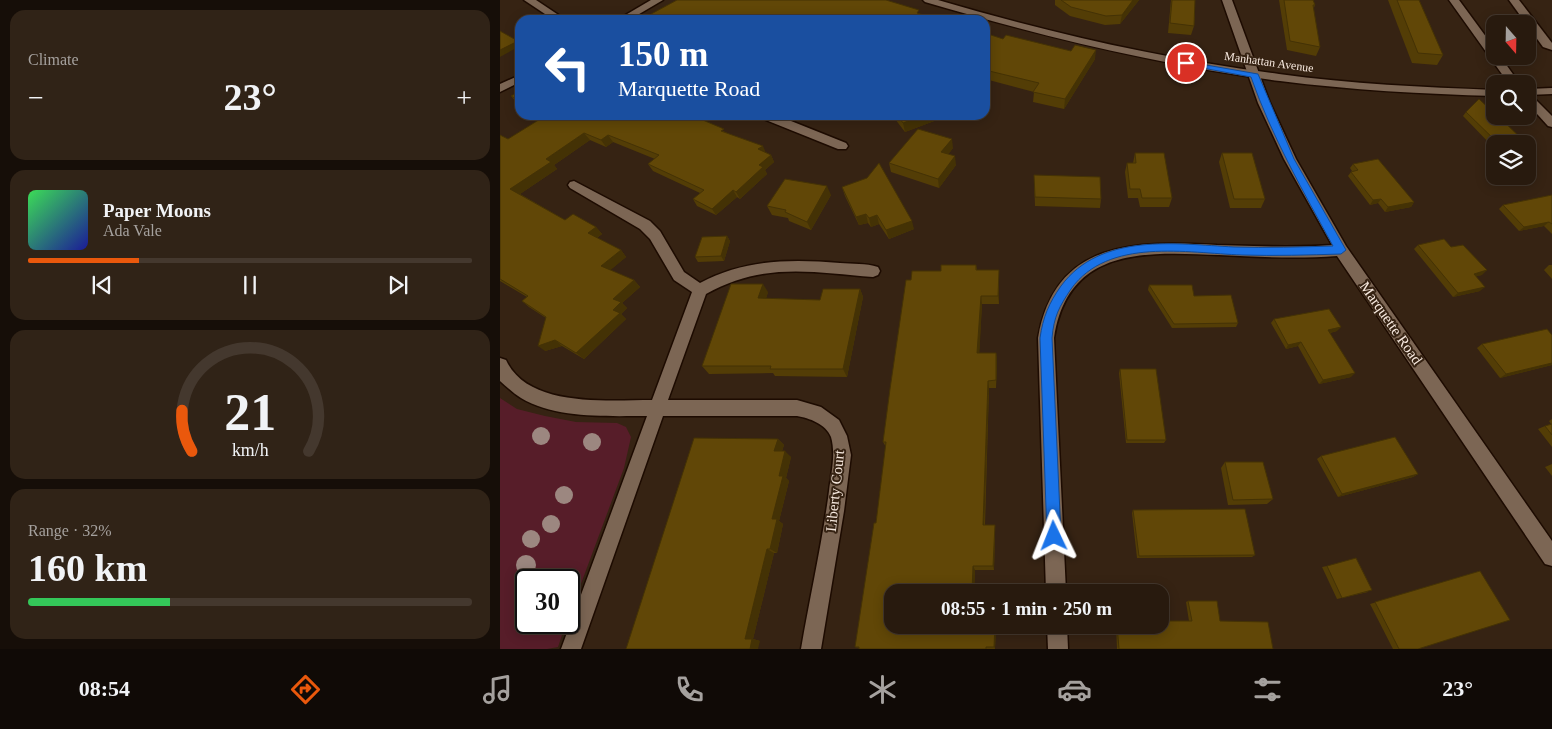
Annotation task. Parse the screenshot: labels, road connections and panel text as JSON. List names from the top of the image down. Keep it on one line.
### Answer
{"streets":{"street":["Manhattan Avenue","Marquette Road","Liberty Court"]},"crossings":[["Manhattan Avenue","Marquette Road"]],"north":"bottom","page":{"tile":["Climate",["Range · 32%","160 km"]],"turn":["150 m","Marquette Road"],"heat":["−","23°","+"],"song":["Paper Moons","Ada Vale"],"limit":"30","trip":"08:55 · 1 min · 250 m","tabs":["08:54","23°"],"gauge":["21","km/h"]}}
